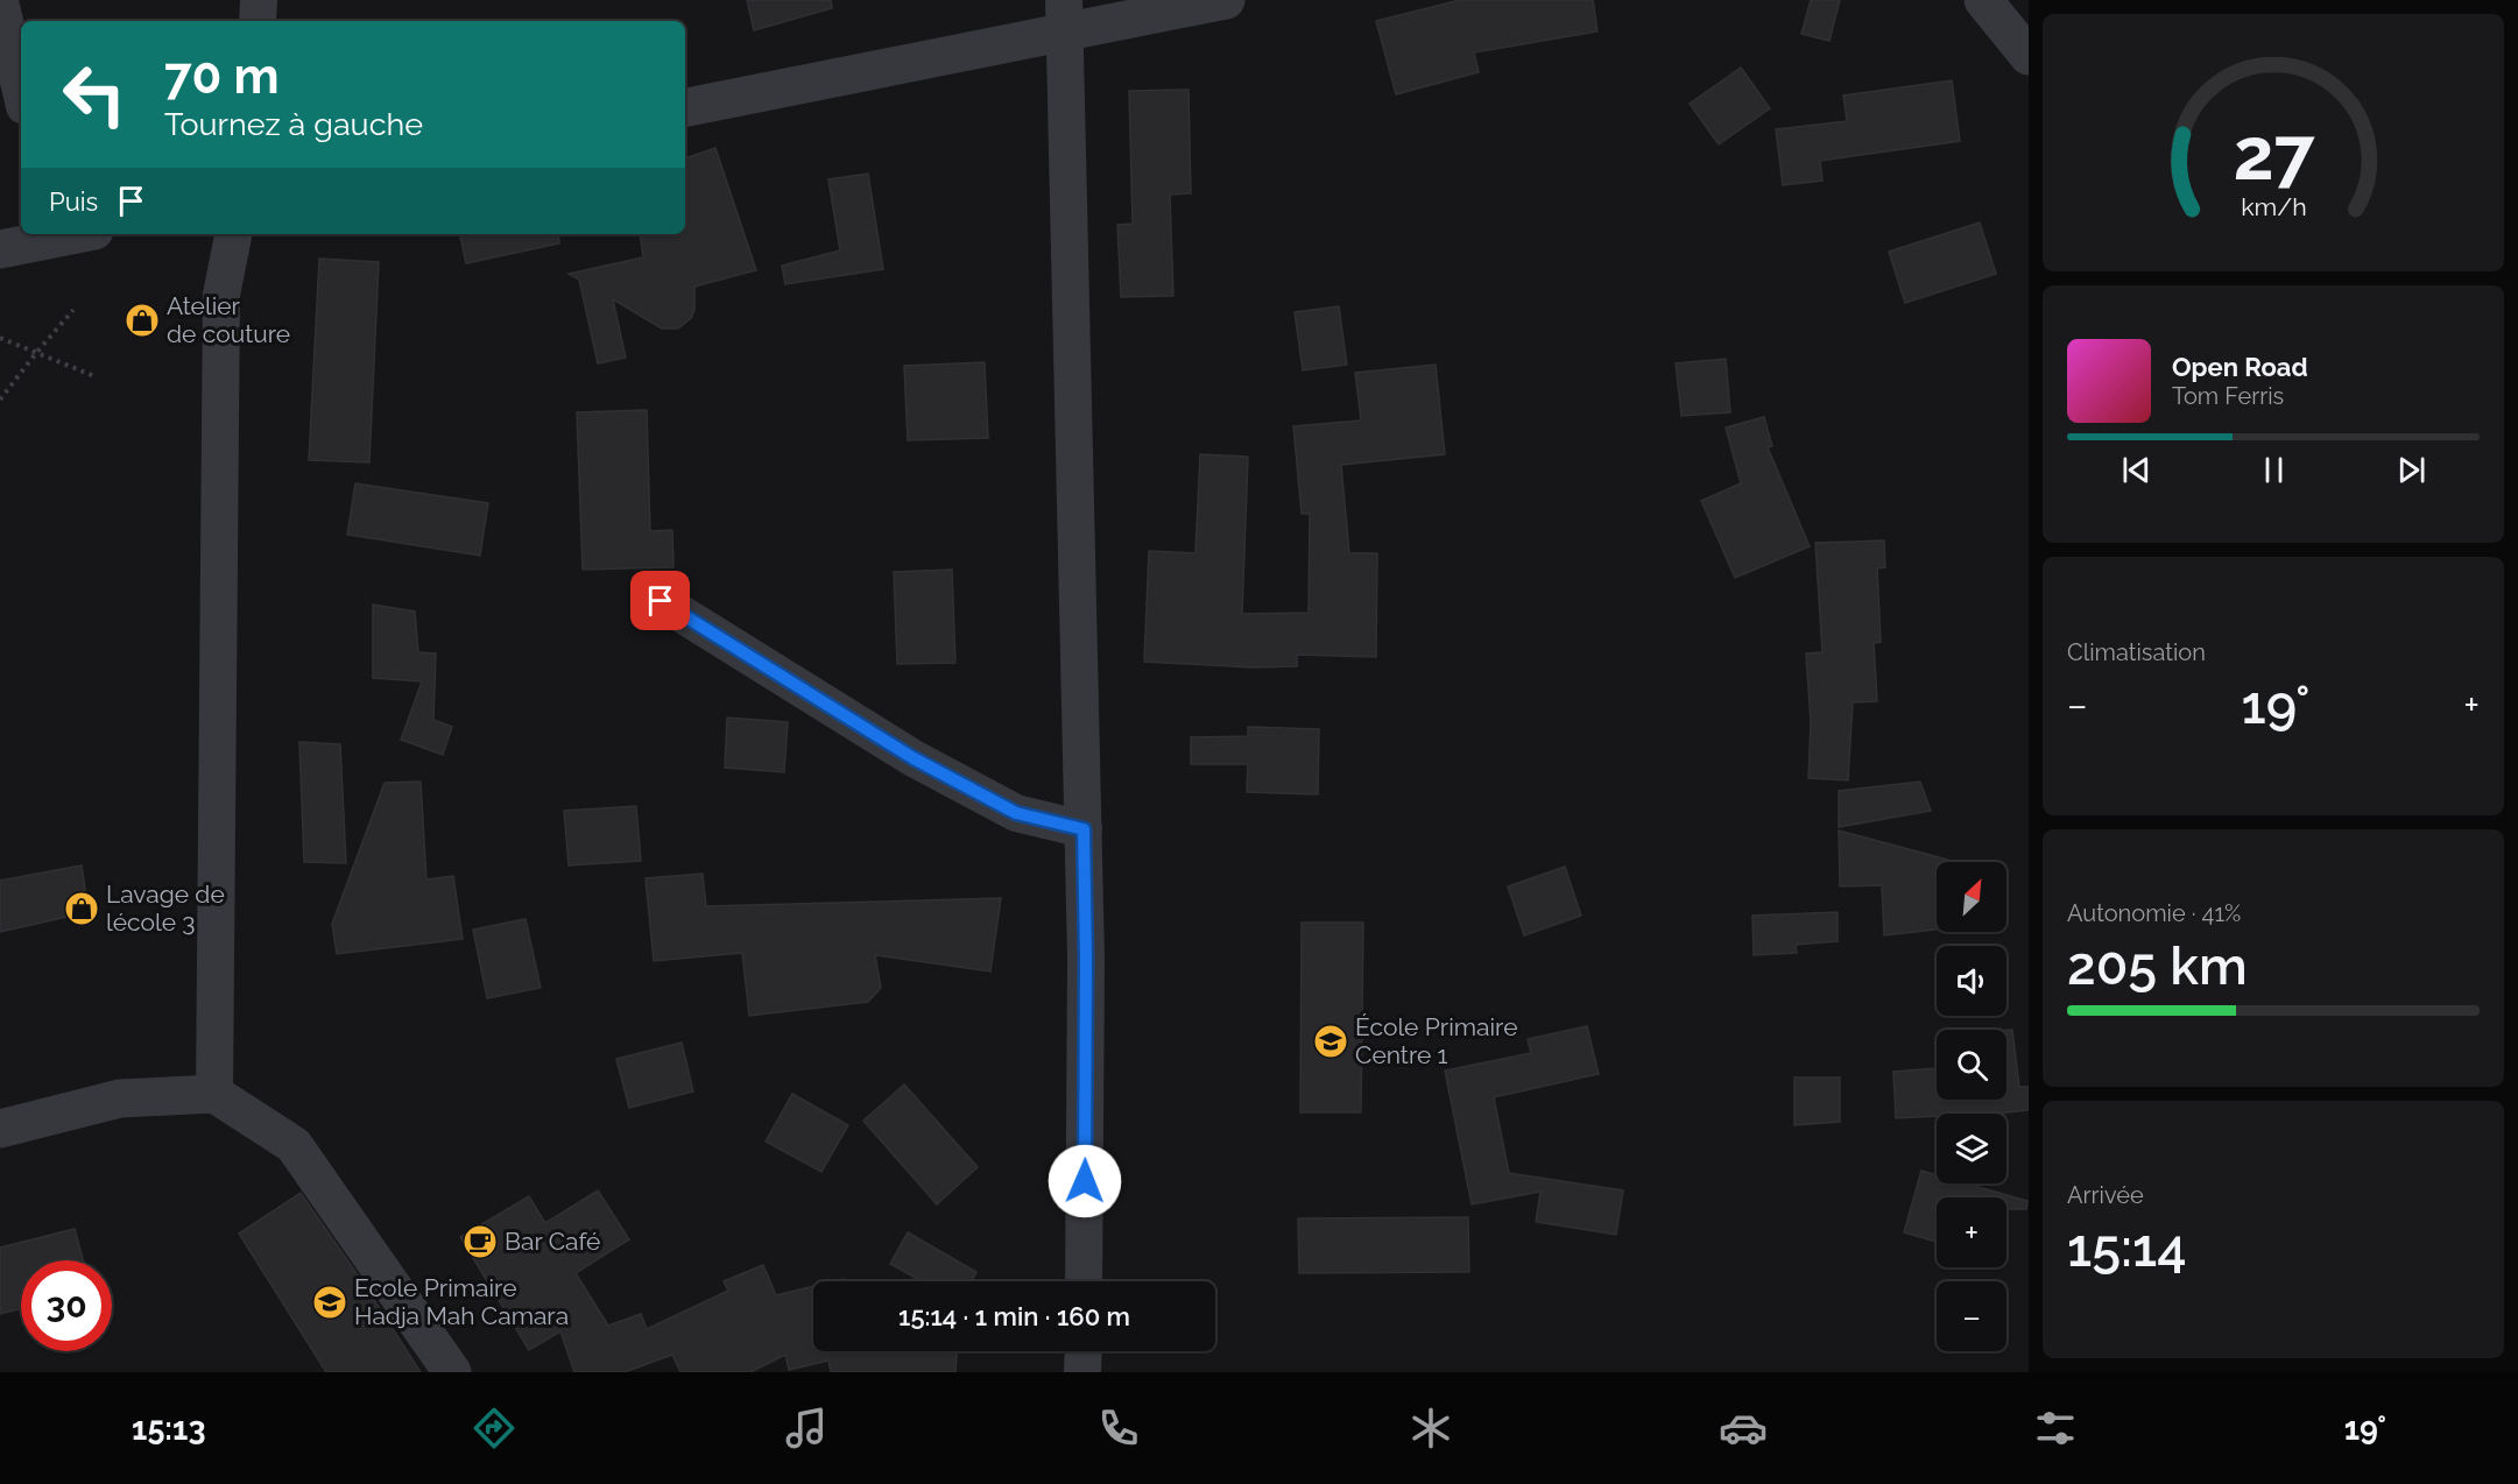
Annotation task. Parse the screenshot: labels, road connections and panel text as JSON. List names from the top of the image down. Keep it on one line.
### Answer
{"places":{"shop":["Atelier de couture","Lavage de lécole 3"],"school or university":["École Primaire Centre 1","Ecole Primaire Hadja Mah Camara"],"cafe":["Bar Café"]},"north":"top right","page":{"turn":["70 m","Tournez à gauche"],"then":"Puis","song":["Open Road","Tom Ferris"],"tile":["Climatisation",["Autonomie · 41%","205 km"],["Arrivée","15:14"]],"heat":["−","19°","+"],"map_buttons":["+","−"],"limit":"30","trip":"15:14 · 1 min · 160 m","tabs":["15:13","19°"],"gauge":["27","km/h"]}}
